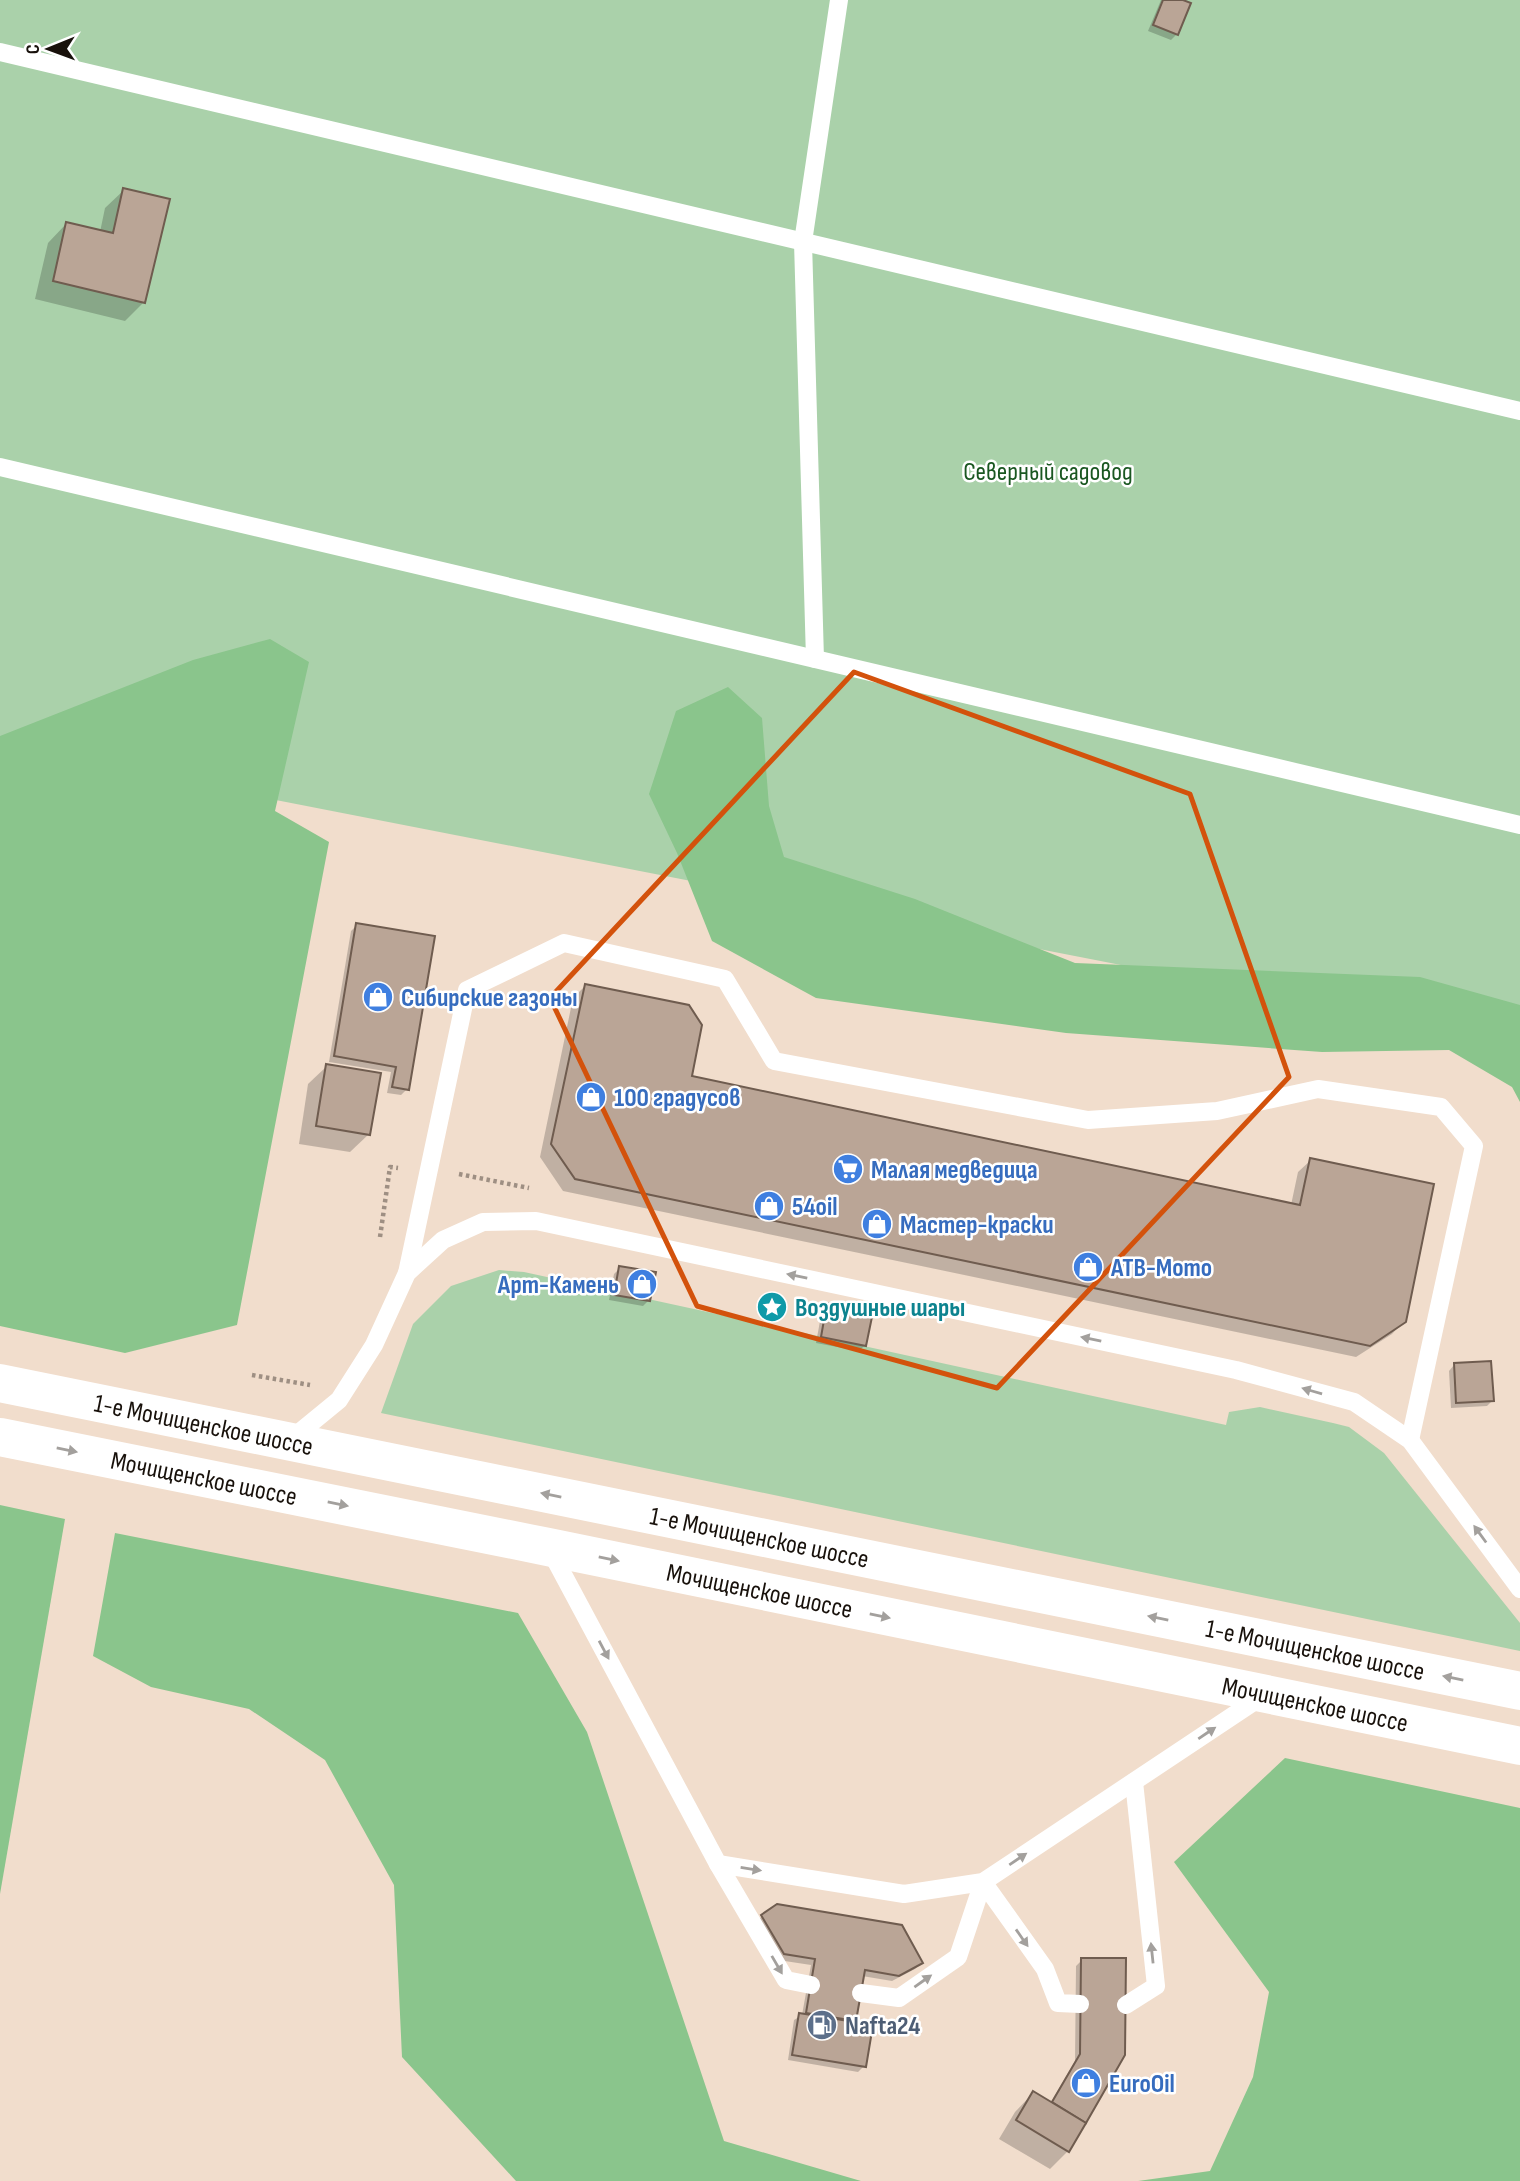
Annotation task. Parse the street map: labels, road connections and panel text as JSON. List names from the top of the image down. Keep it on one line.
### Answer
{"streets":{"main road":["1-е Мочищенское шоссе","Мочищенское шоссе"]},"one_way":["1-е Мочищенское шоссе","Мочищенское шоссе"],"parks":["Северный садовод"],"places":{"shop":["Сибирские газоны","100 градусов","54oil","Мастер-краски","АТВ-Мото","Арт-Камень","EuroOil"],"supermarket":["Малая медведица"],"place":["Воздушные шары"],"fuel station":["Nafta24"]},"north":"left"}
